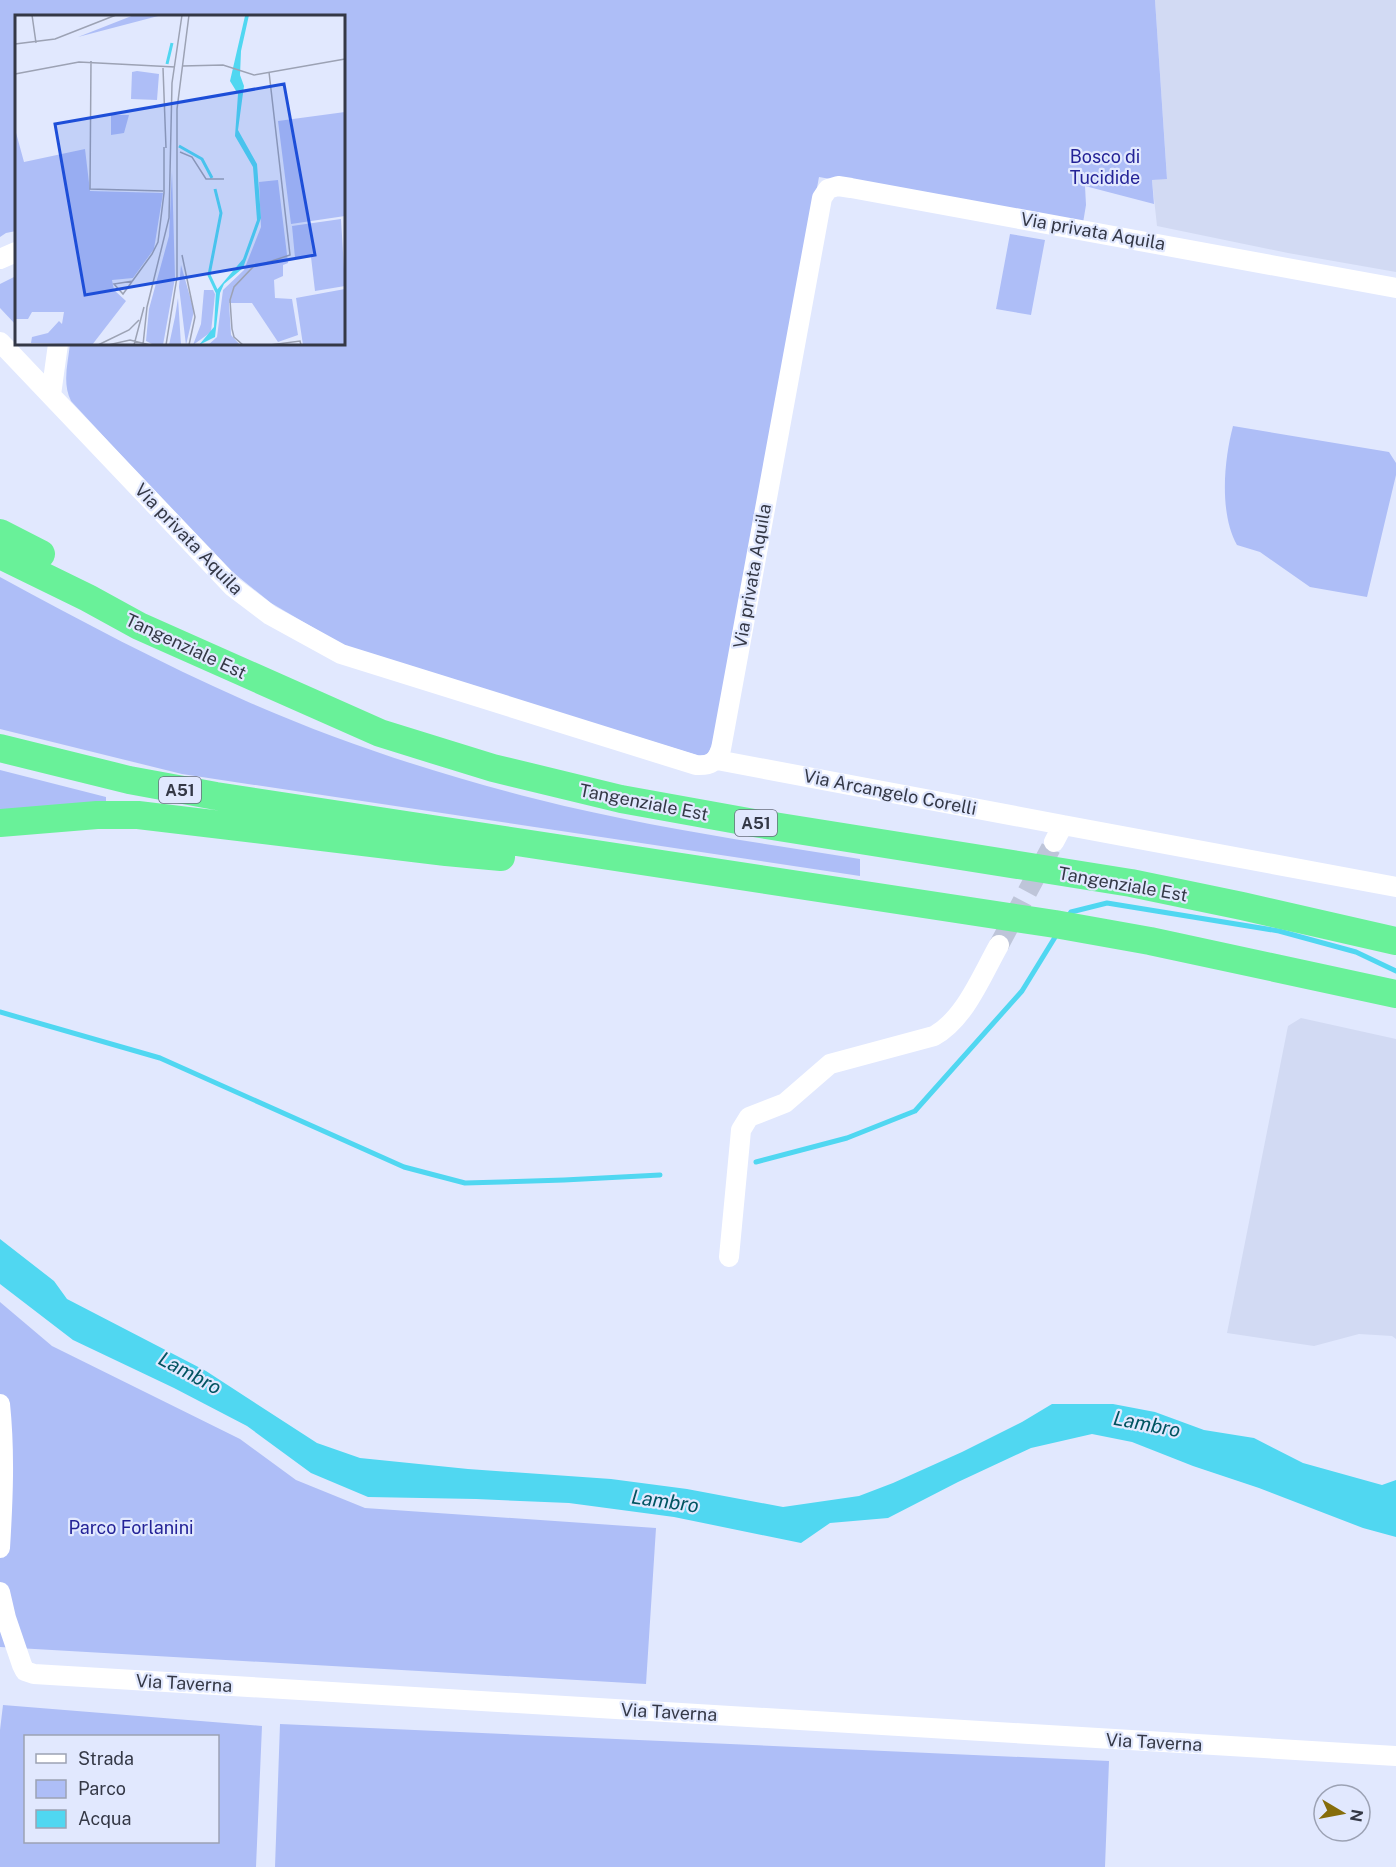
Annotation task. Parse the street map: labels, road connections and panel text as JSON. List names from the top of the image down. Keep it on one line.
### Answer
{"streets":{"highway":["Tangenziale Est","A51"],"street":["Via privata Aquila","Via Arcangelo Corelli","Via Taverna"]},"crossings":[["Via privata Aquila","Via Arcangelo Corelli"]],"water":["Lambro"],"parks":["Bosco di Tucidide","Parco Forlanini"],"legend":["Strada","Parco","Acqua"],"north":"right"}
